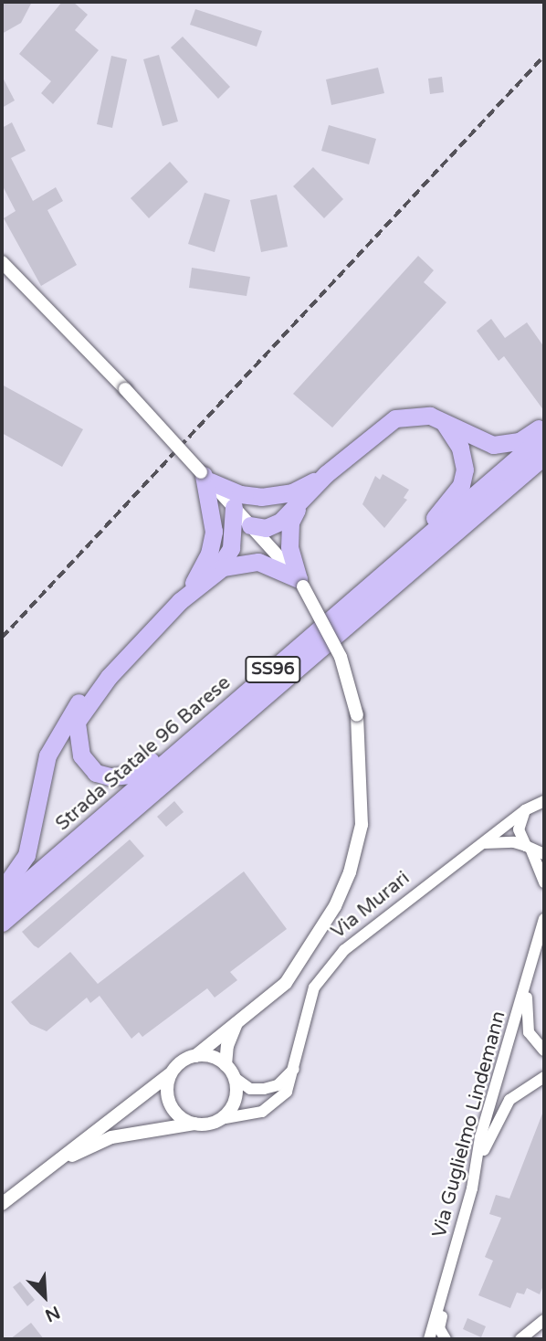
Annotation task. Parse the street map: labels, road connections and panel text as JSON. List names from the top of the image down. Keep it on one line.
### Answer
{"streets":{"main road":["SS96","Strada Statale 96 Barese"],"street":["Via Murari","Via Guglielmo Lindemann"]},"north":"bottom right"}
